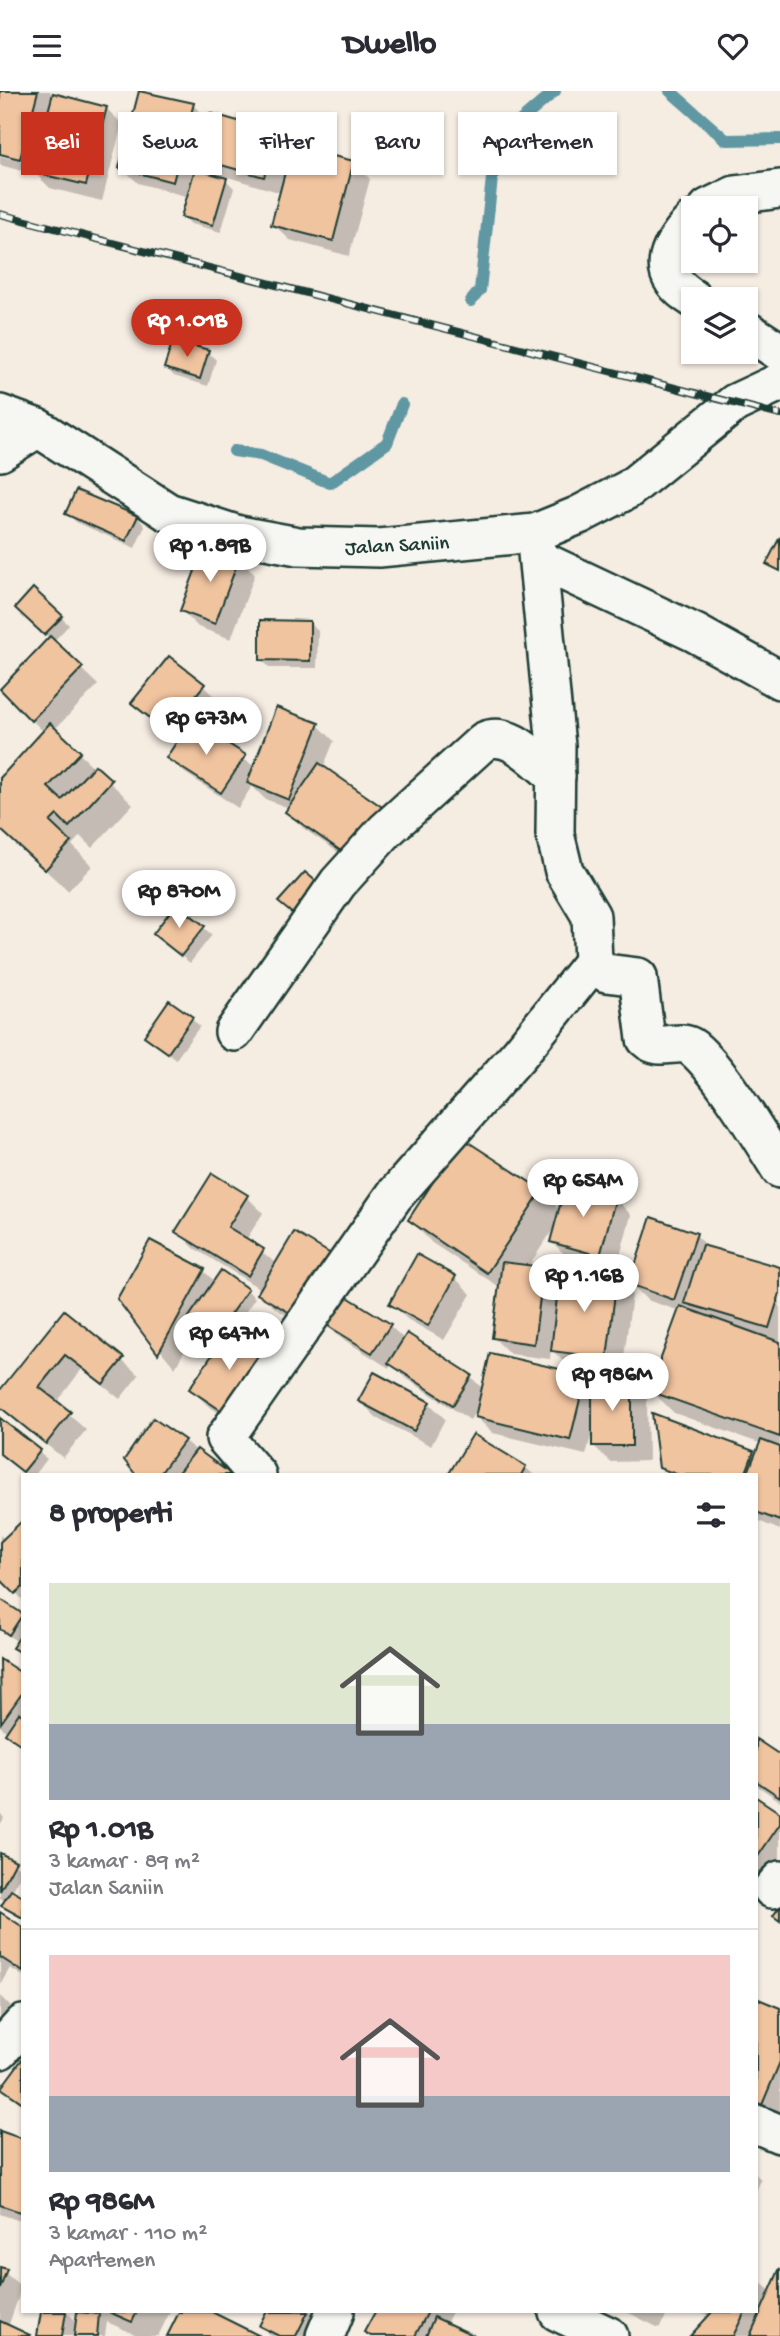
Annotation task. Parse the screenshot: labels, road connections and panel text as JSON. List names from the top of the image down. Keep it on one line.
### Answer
{"streets":{"street":["Jalan Saniin"]},"page":{"header":"Dwello","chip":["Beli","Sewa","Filter","Baru","Apartemen"],"price":["Rp 1.01B","Rp 1.89B","Rp 673M","Rp 870M","Rp 654M","Rp 1.16B","Rp 647M","Rp 986M"],"heading":"8 properti","list":[{"name":"Rp 1.01B","note":"3 kamar · 89 m² · Jalan Saniin"},{"name":"Rp 986M","note":"3 kamar · 110 m² · Apartemen"}]}}
